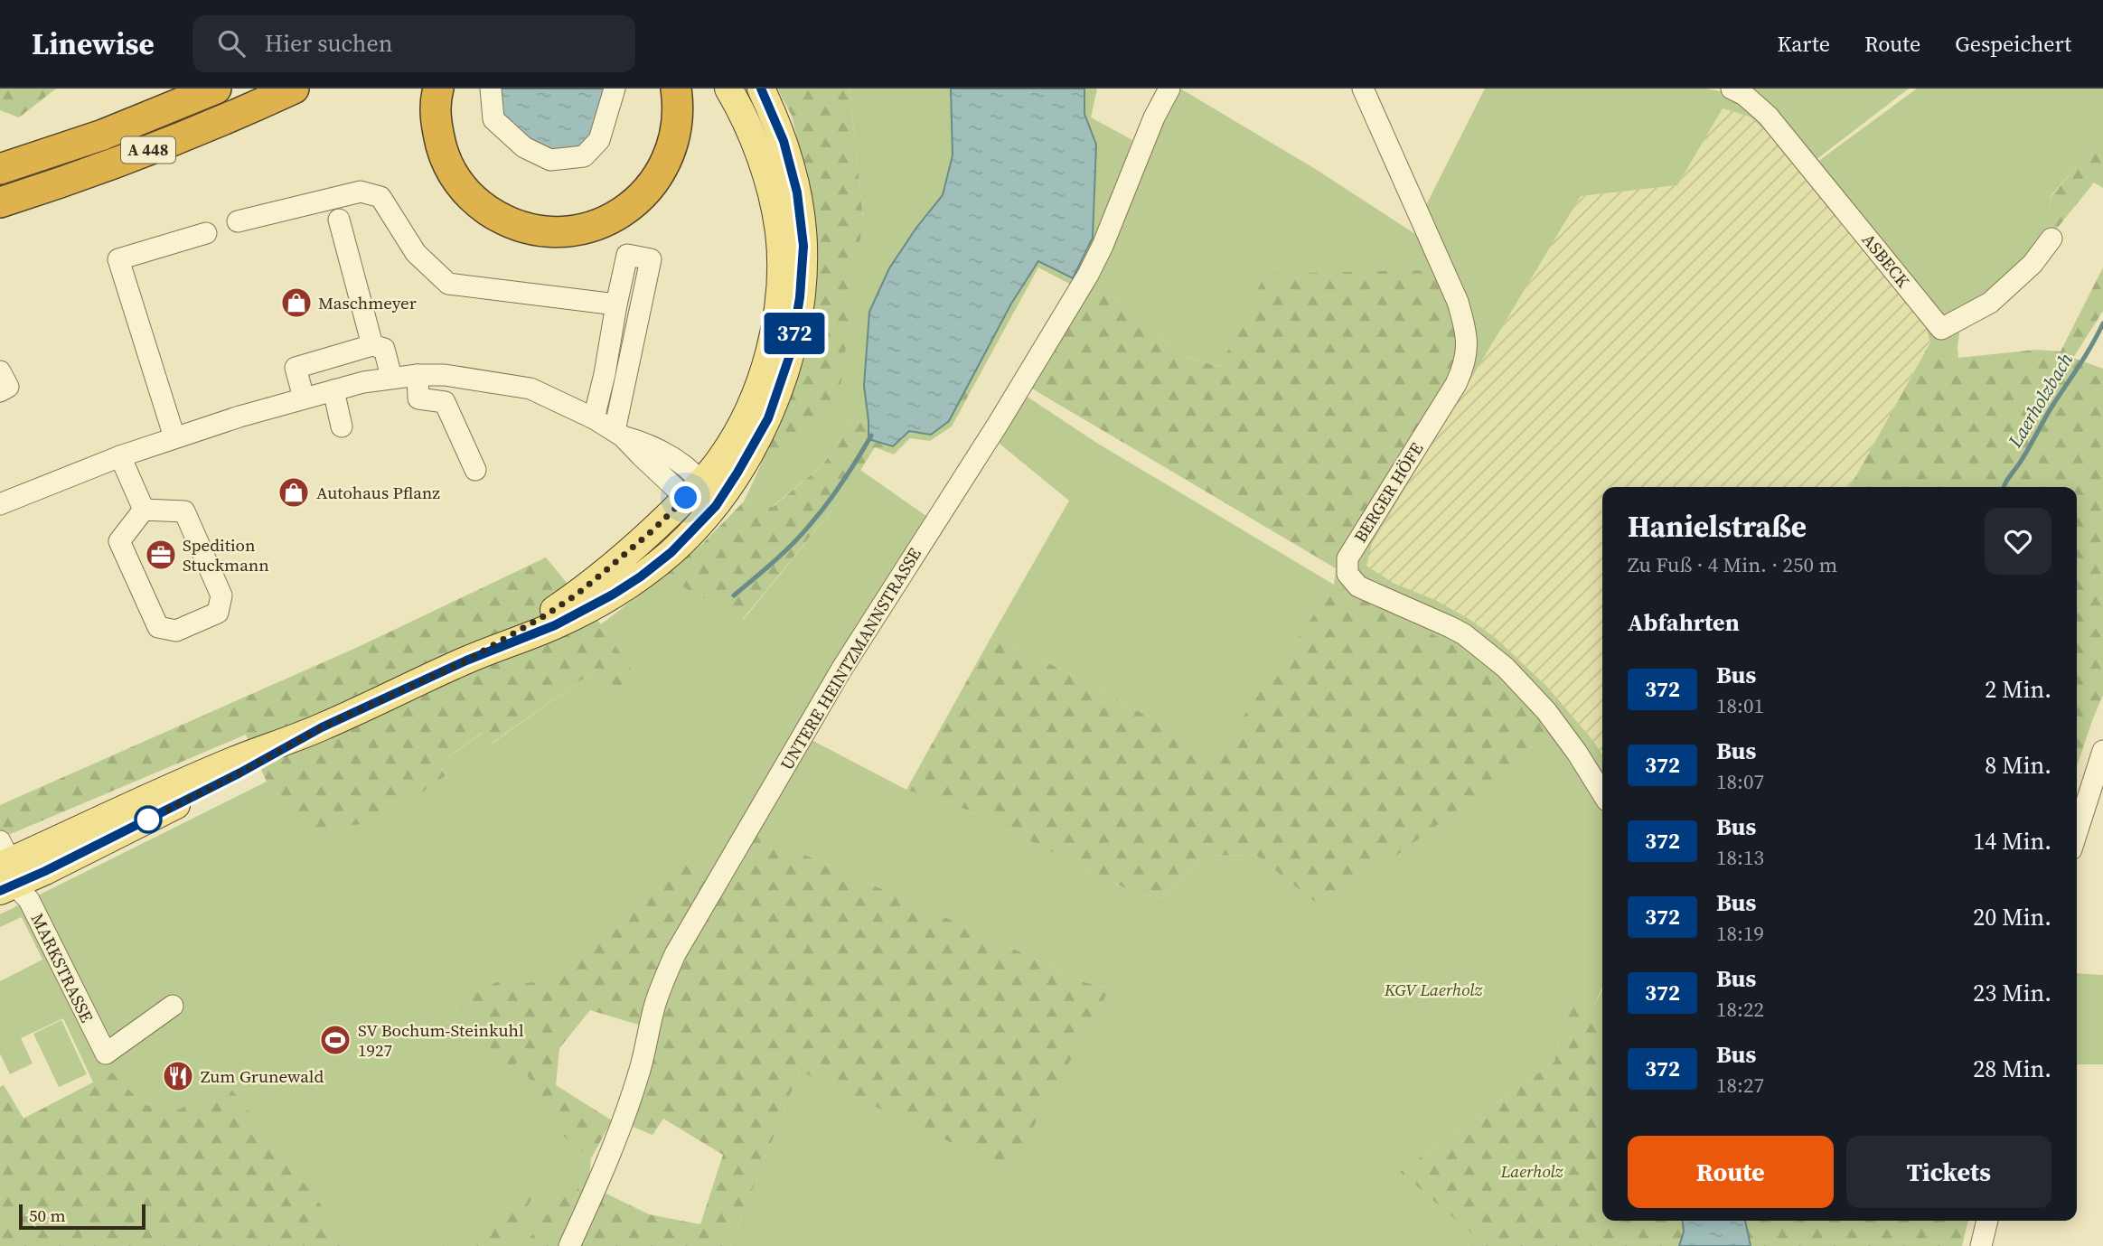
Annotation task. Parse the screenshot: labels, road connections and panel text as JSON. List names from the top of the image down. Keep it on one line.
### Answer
{"streets":{"highway":["A 448"],"main road":["MARKSTRASSE"],"street":["ASBECK","BERGER HÖFE","UNTERE HEINTZMANNSTRASSE"]},"water":["Laerholzbach"],"parks":["KGV Laerholz","Laerholz"],"places":{"shop":["Maschmeyer","Autohaus Pflanz"],"office":["Spedition Stuckmann"],"sports":["SV Bochum-Steinkuhl 1927"],"restaurant":["Zum Grunewald"]},"lines":["bus line 372"],"scale_bar":"50 m","page":{"header":"Linewise","search":"Hier suchen","nav":["Karte","Route","Gespeichert"],"on_map":"372","heading":[["Hanielstraße","Zu Fuß · 4 Min. · 250 m"],"Abfahrten"],"list":[{"mark":"372","name":"Bus","note":"18:01","value":"2 Min."},{"mark":"372","name":"Bus","note":"18:07","value":"8 Min."},{"mark":"372","name":"Bus","note":"18:13","value":"14 Min."},{"mark":"372","name":"Bus","note":"18:19","value":"20 Min."},{"mark":"372","name":"Bus","note":"18:22","value":"23 Min."},{"mark":"372","name":"Bus","note":"18:27","value":"28 Min."}],"buttons":["Route","Tickets"],"scale":"50 m"}}
